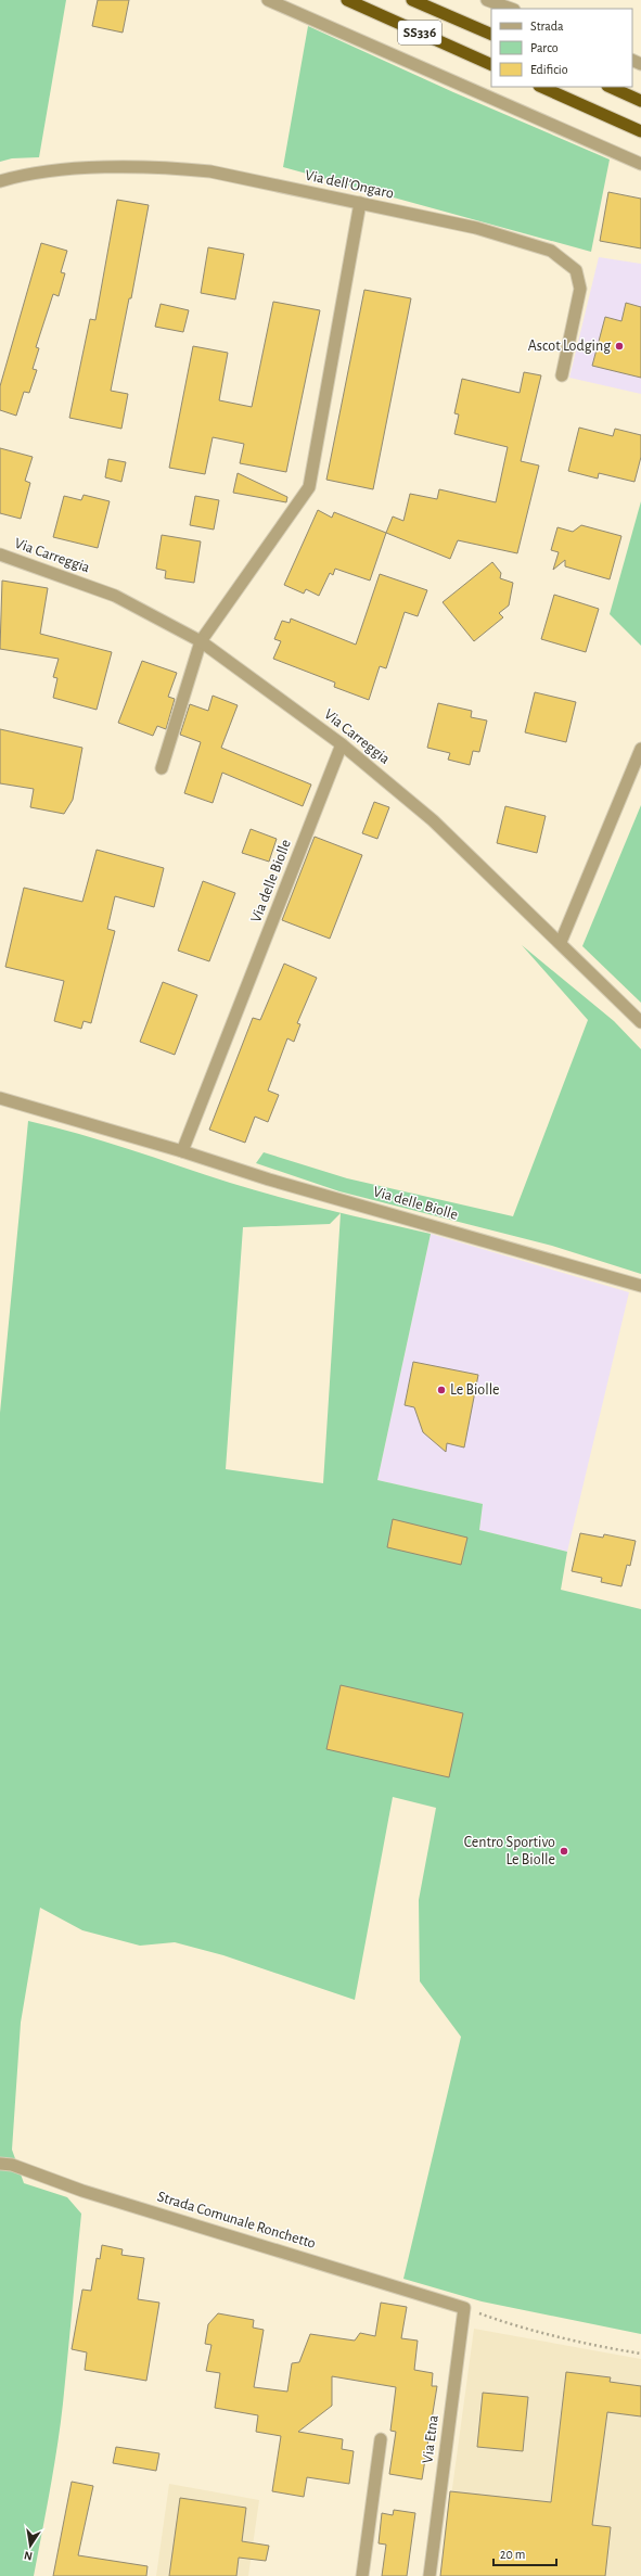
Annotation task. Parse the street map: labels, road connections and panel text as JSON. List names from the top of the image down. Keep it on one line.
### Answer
{"streets":{"highway":["SS336"],"street":["Via dell'Ongaro","Via Carreggia","Via delle Biolle","Strada Comunale Ronchetto","Via Etna"]},"crossings":[["Via Carreggia","Via delle Biolle"],["Strada Comunale Ronchetto","Via Etna"]],"places":["Ascot Lodging","Le Biolle","Centro Sportivo Le Biolle"],"legend":["Strada","Parco","Edificio"],"scale_bar":"20 m","north":"bottom"}
